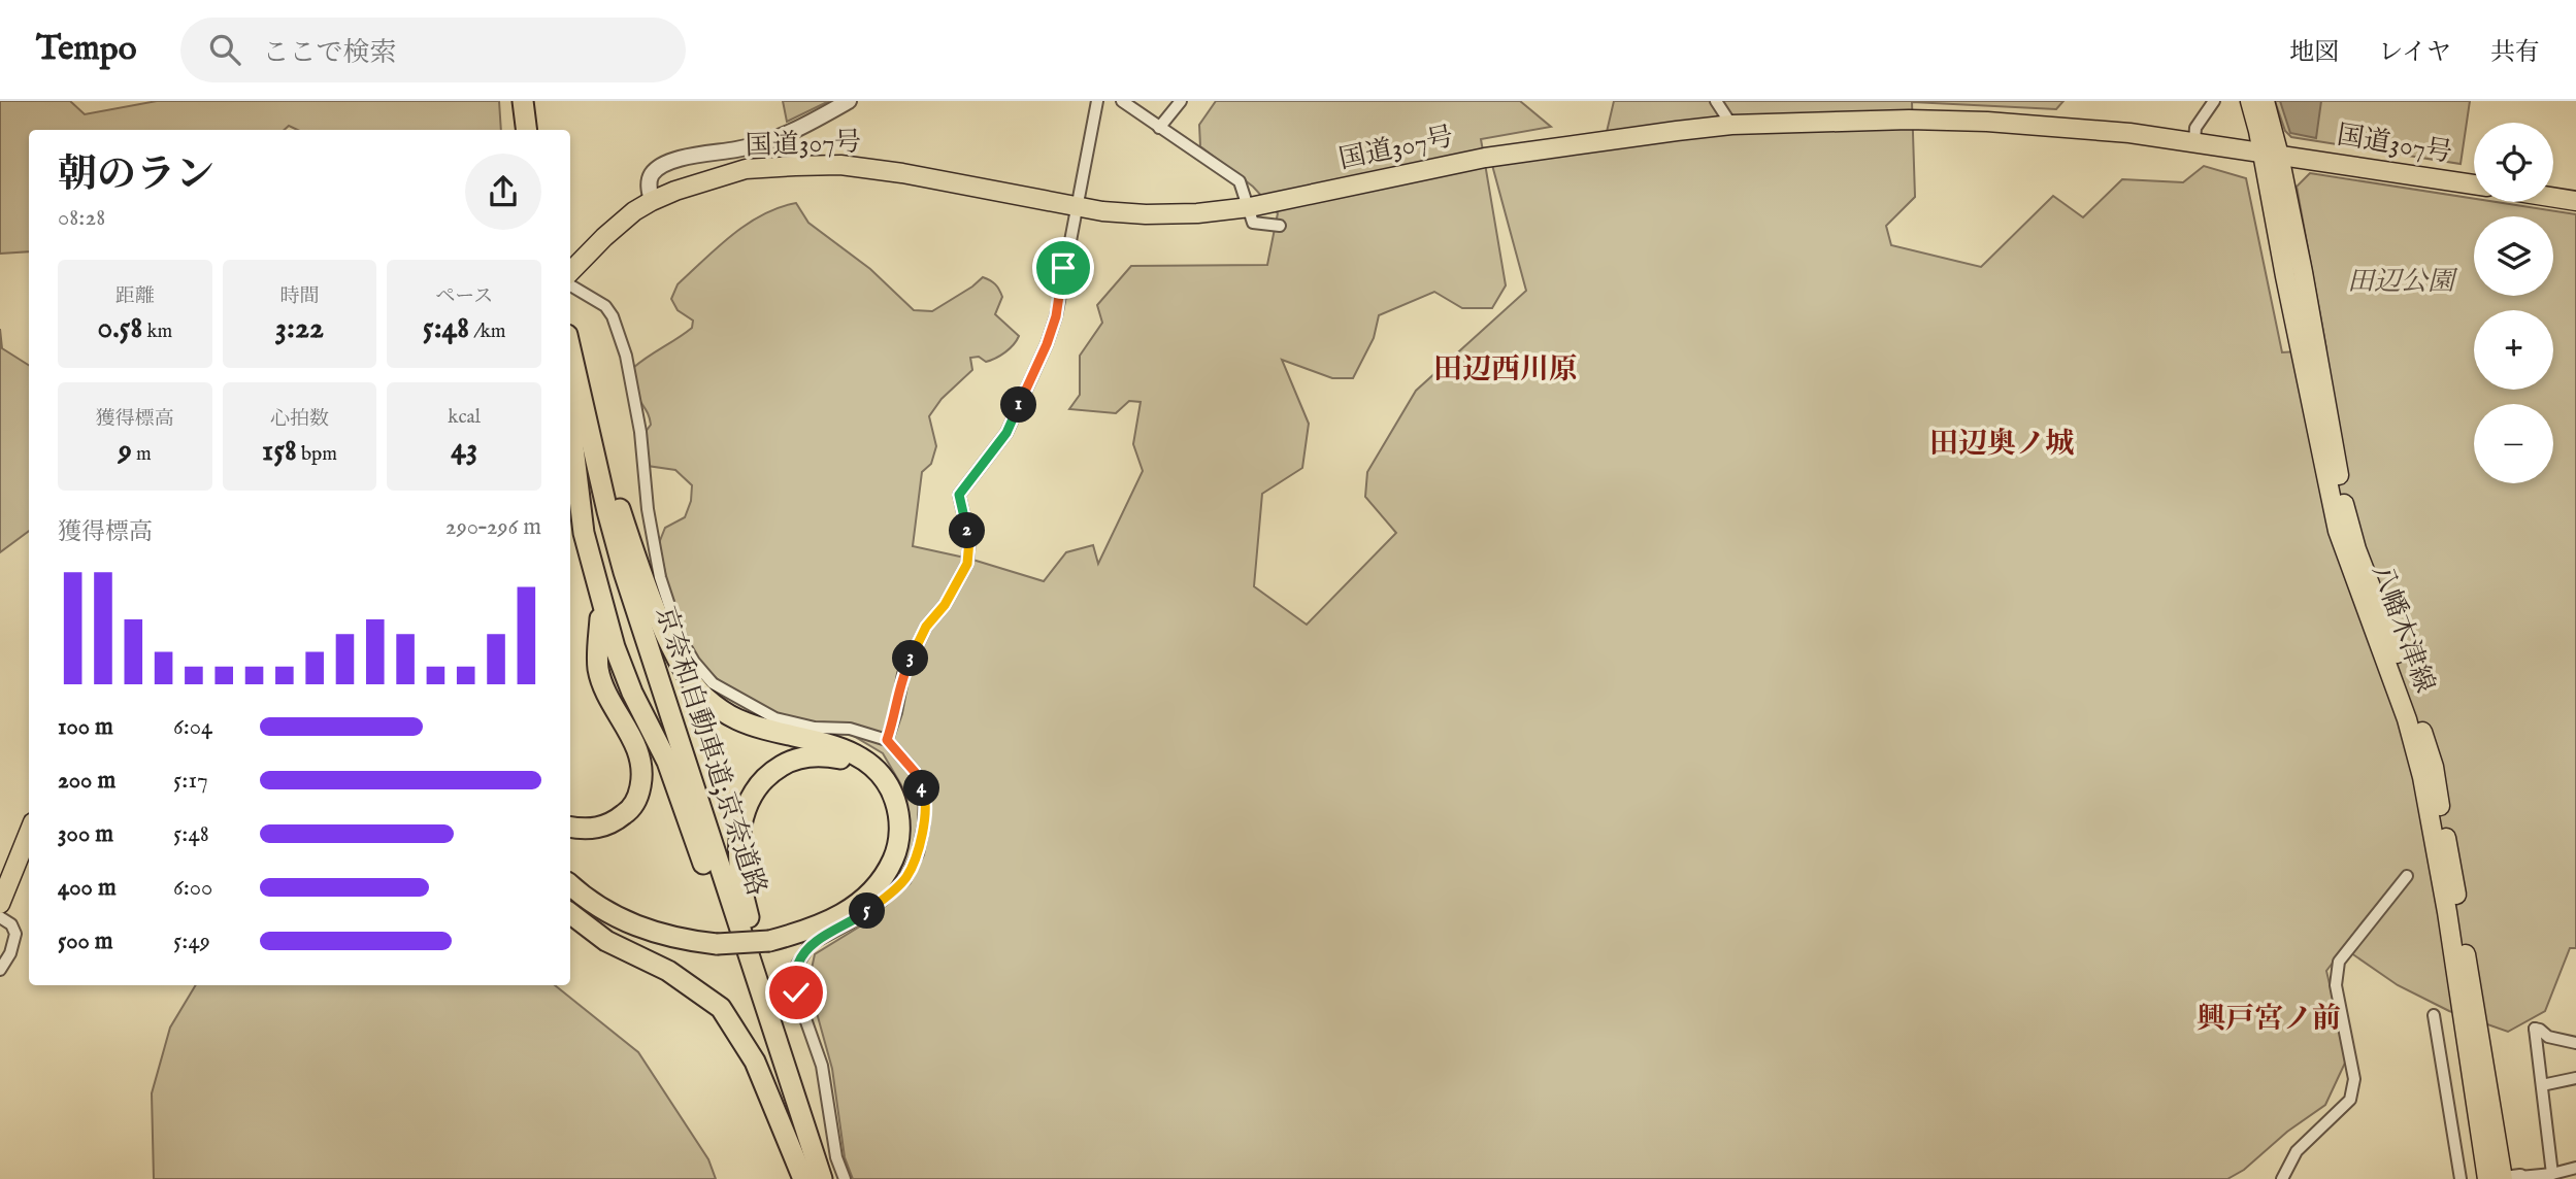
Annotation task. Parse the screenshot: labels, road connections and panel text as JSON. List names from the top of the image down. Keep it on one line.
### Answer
{"streets":{"highway":["京奈和自動車道;京奈道路"],"main road":["国道307号","八幡木津線"]},"crossings":[["国道307号","八幡木津線"]],"districts":["田辺西川原","田辺奥ノ城","興戸宮ノ前"],"parks":["田辺公園"],"page":{"header":"Tempo","search":"ここで検索","nav":["地図","レイヤ","共有"],"map_buttons":["+","−"],"heading":["朝のラン","08:28"],"stats":[["距離","0.58 km"],["時間","3:22"],["ペース","5:48 /km"],["獲得標高","9 m"],["心拍数","158 bpm"],["kcal","43"]],"pins":["1","2","3","4","5"],"chart":["獲得標高","290–296 m"],"list":[{"name":"100 m","note":"6:04"},{"name":"200 m","note":"5:17"},{"name":"300 m","note":"5:48"},{"name":"400 m","note":"6:00"},{"name":"500 m","note":"5:49"}]}}
